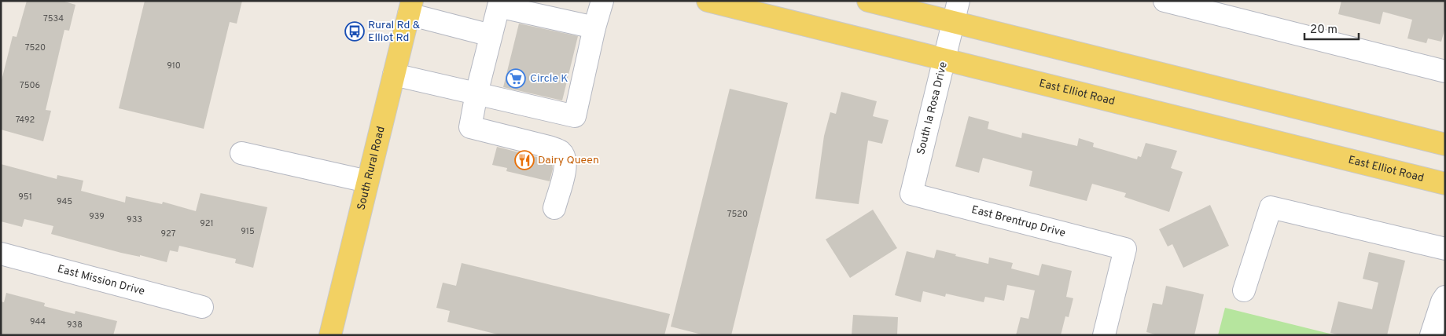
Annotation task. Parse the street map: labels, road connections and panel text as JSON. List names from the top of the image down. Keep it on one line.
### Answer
{"streets":{"main road":["East Elliot Road","South Rural Road"],"street":["South la Rosa Drive","East Brentrup Drive","East Mission Drive"]},"crossings":[["East Elliot Road","South la Rosa Drive"],["South la Rosa Drive","East Brentrup Drive"]],"places":{"bus stop":["Rural Rd & Elliot Rd"],"supermarket":["Circle K"],"restaurant":["Dairy Queen"]},"house_numbers":["7534","7520","910","7506","7492","951","945","7520","939","933","921","915","927","944","938"],"scale_bar":"20 m"}
